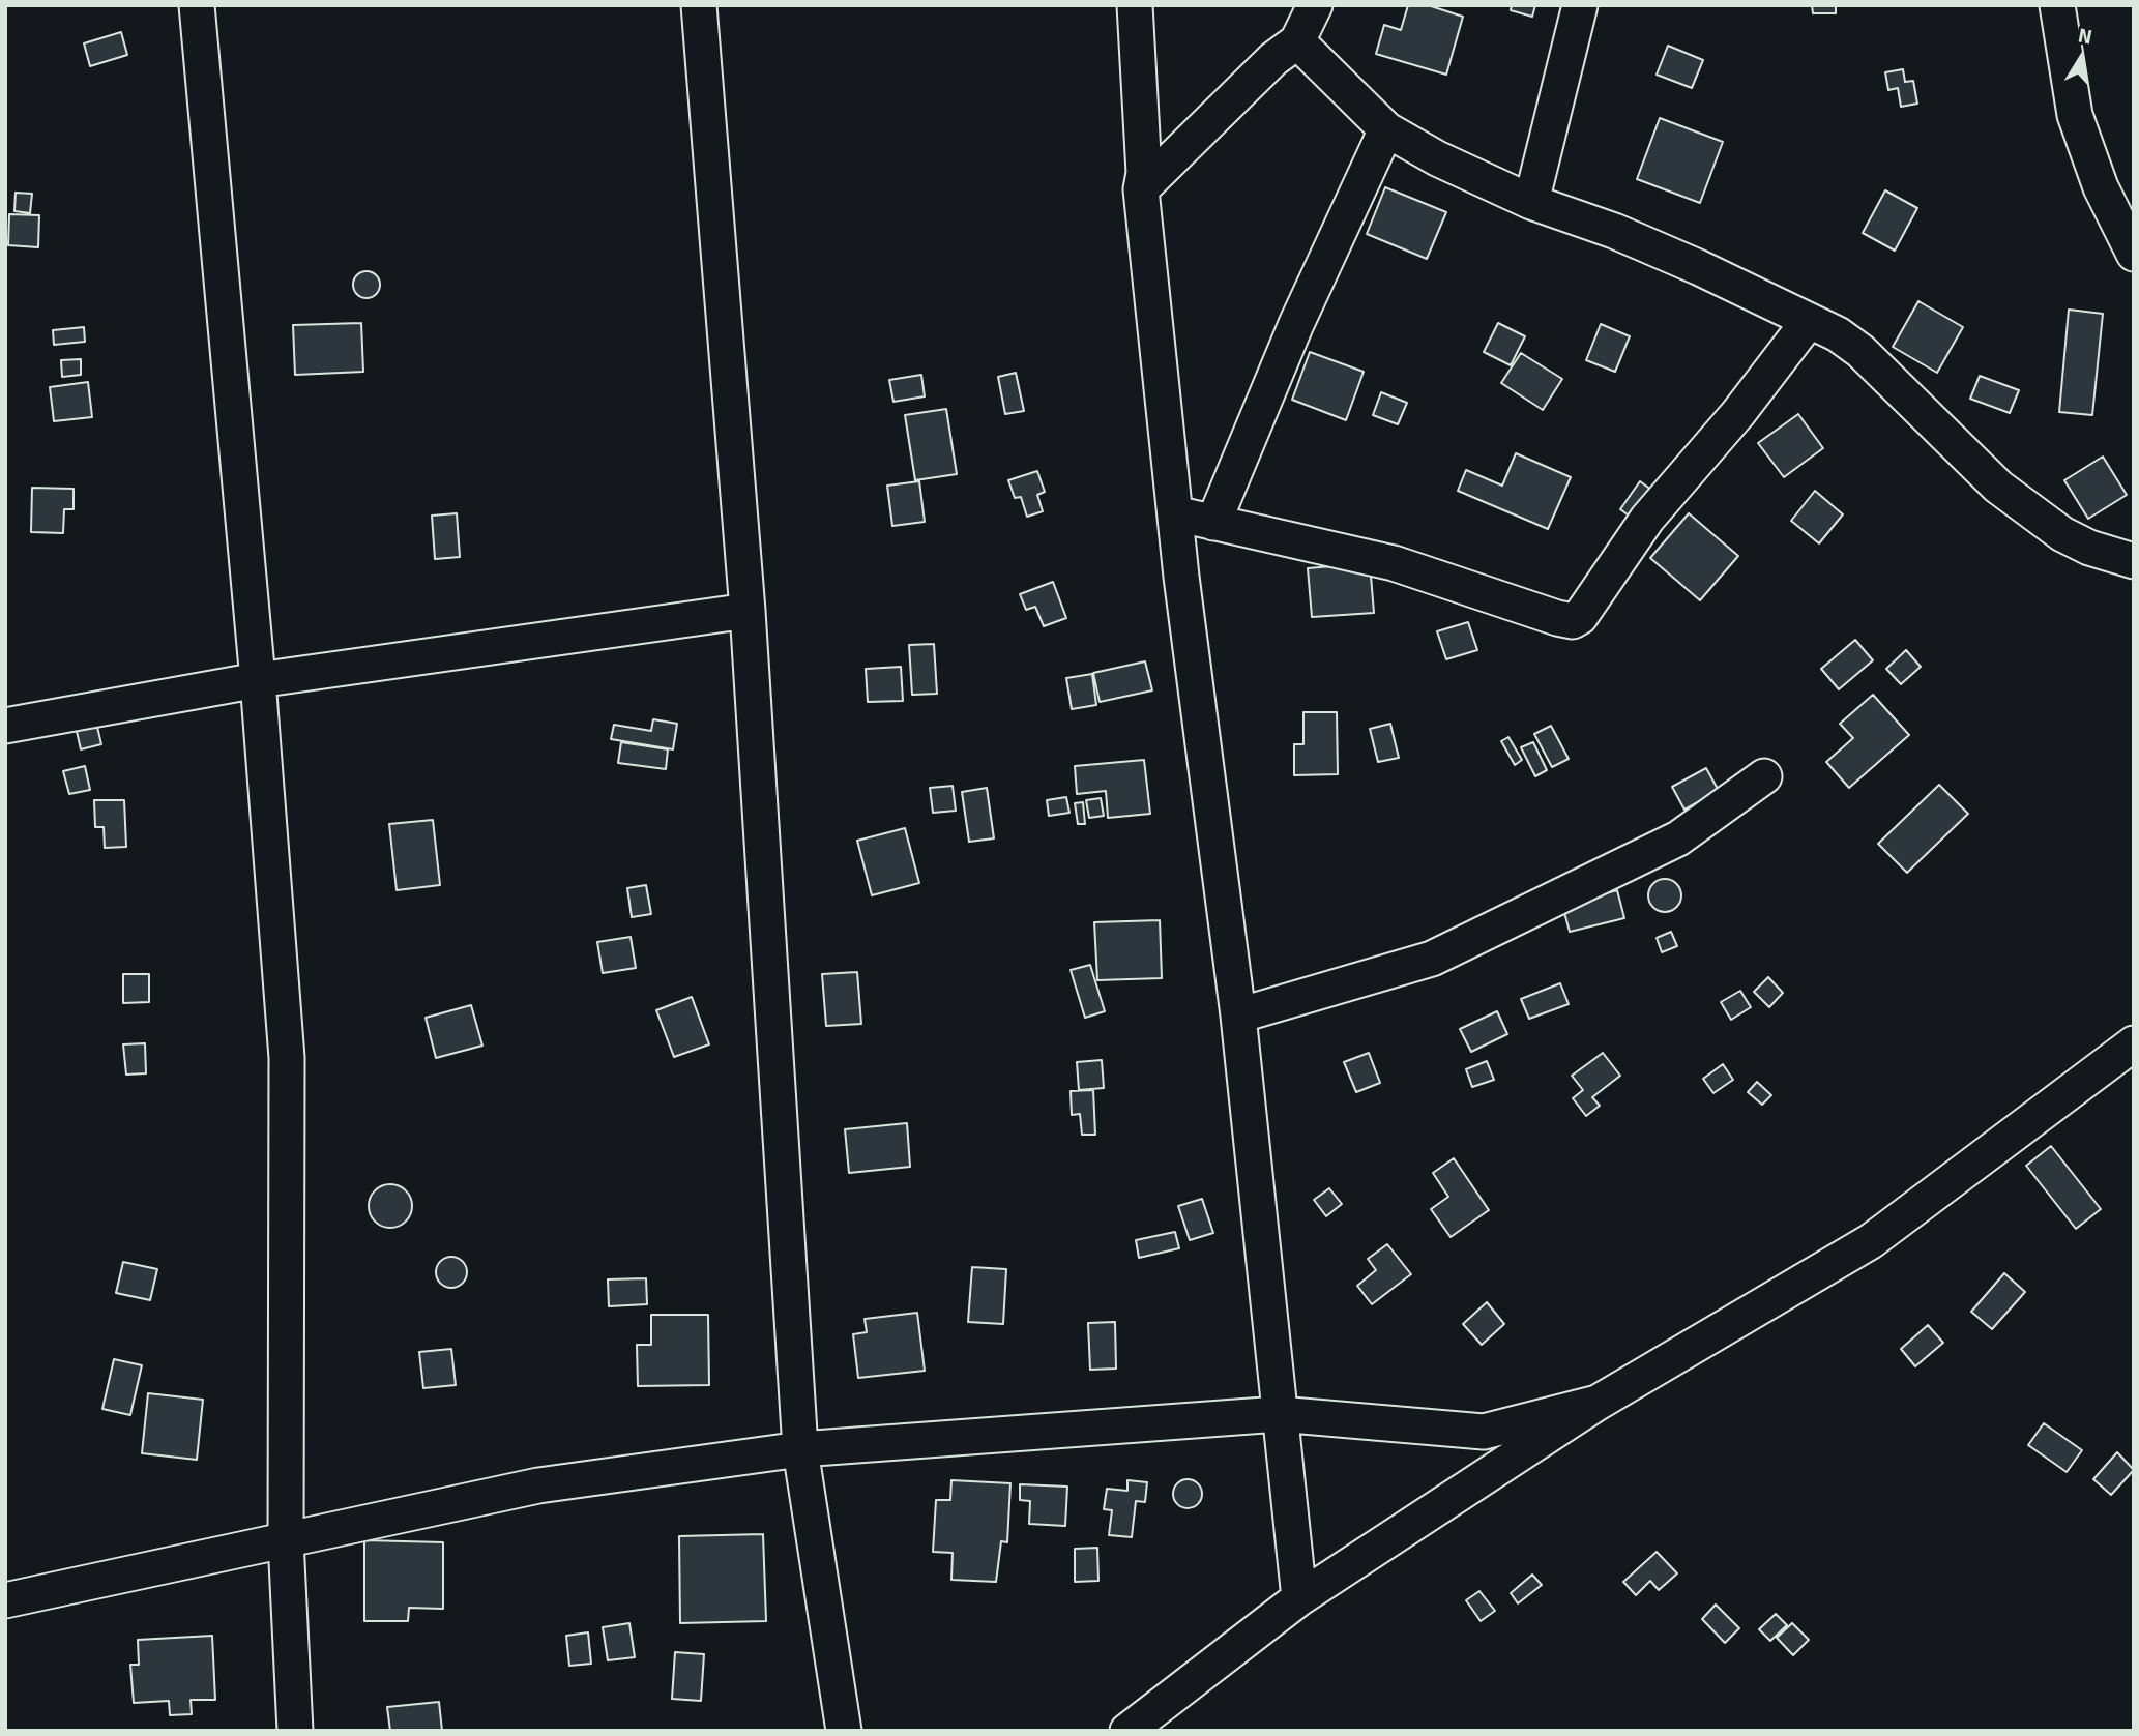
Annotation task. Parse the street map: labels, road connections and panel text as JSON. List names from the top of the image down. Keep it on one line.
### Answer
{"north":"top"}
